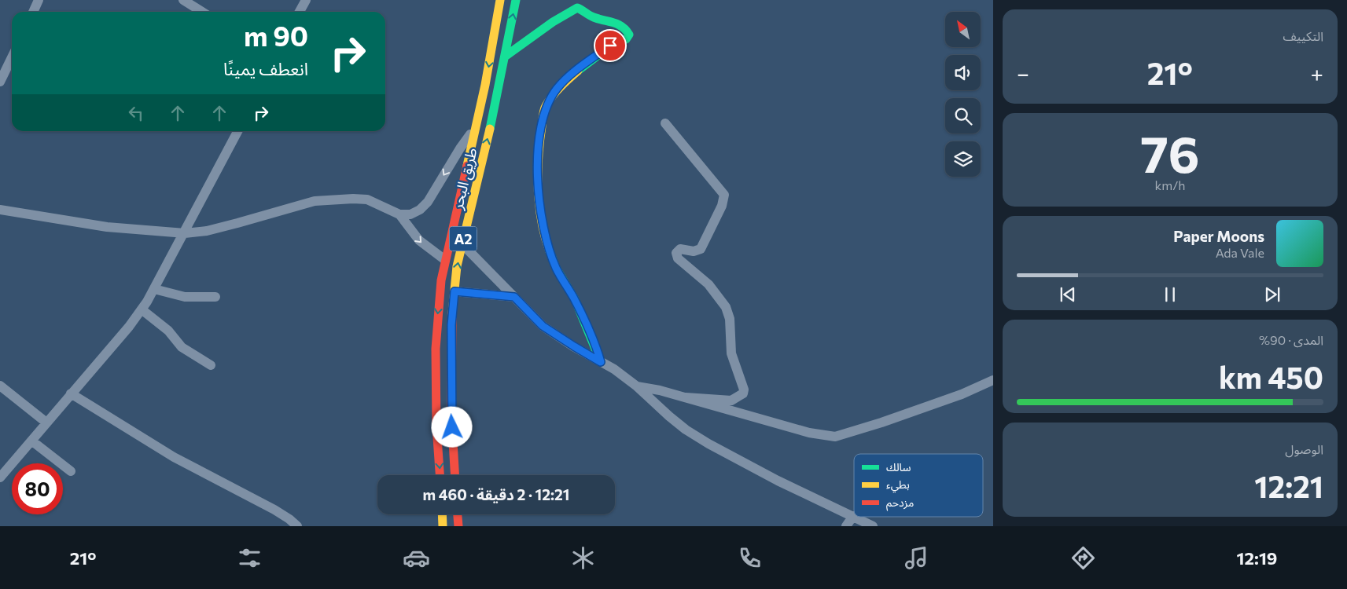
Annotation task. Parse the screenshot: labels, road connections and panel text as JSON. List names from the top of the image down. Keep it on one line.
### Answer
{"streets":{"main road":["طريق البحر","A2"]},"legend":["سالك","بطيء","مزدحم"],"north":"top left","page":{"tile":["التكييف",["76","km/h"],["المدى · 90%","450 km"],["الوصول","12:21"]],"turn":["90 m","انعطف يمينًا"],"heat":["−","21°","+"],"song":["Paper Moons","Ada Vale"],"limit":"80","trip":"12:21 · 2 دقيقة · 460 m","tabs":["12:19","21°"]}}
